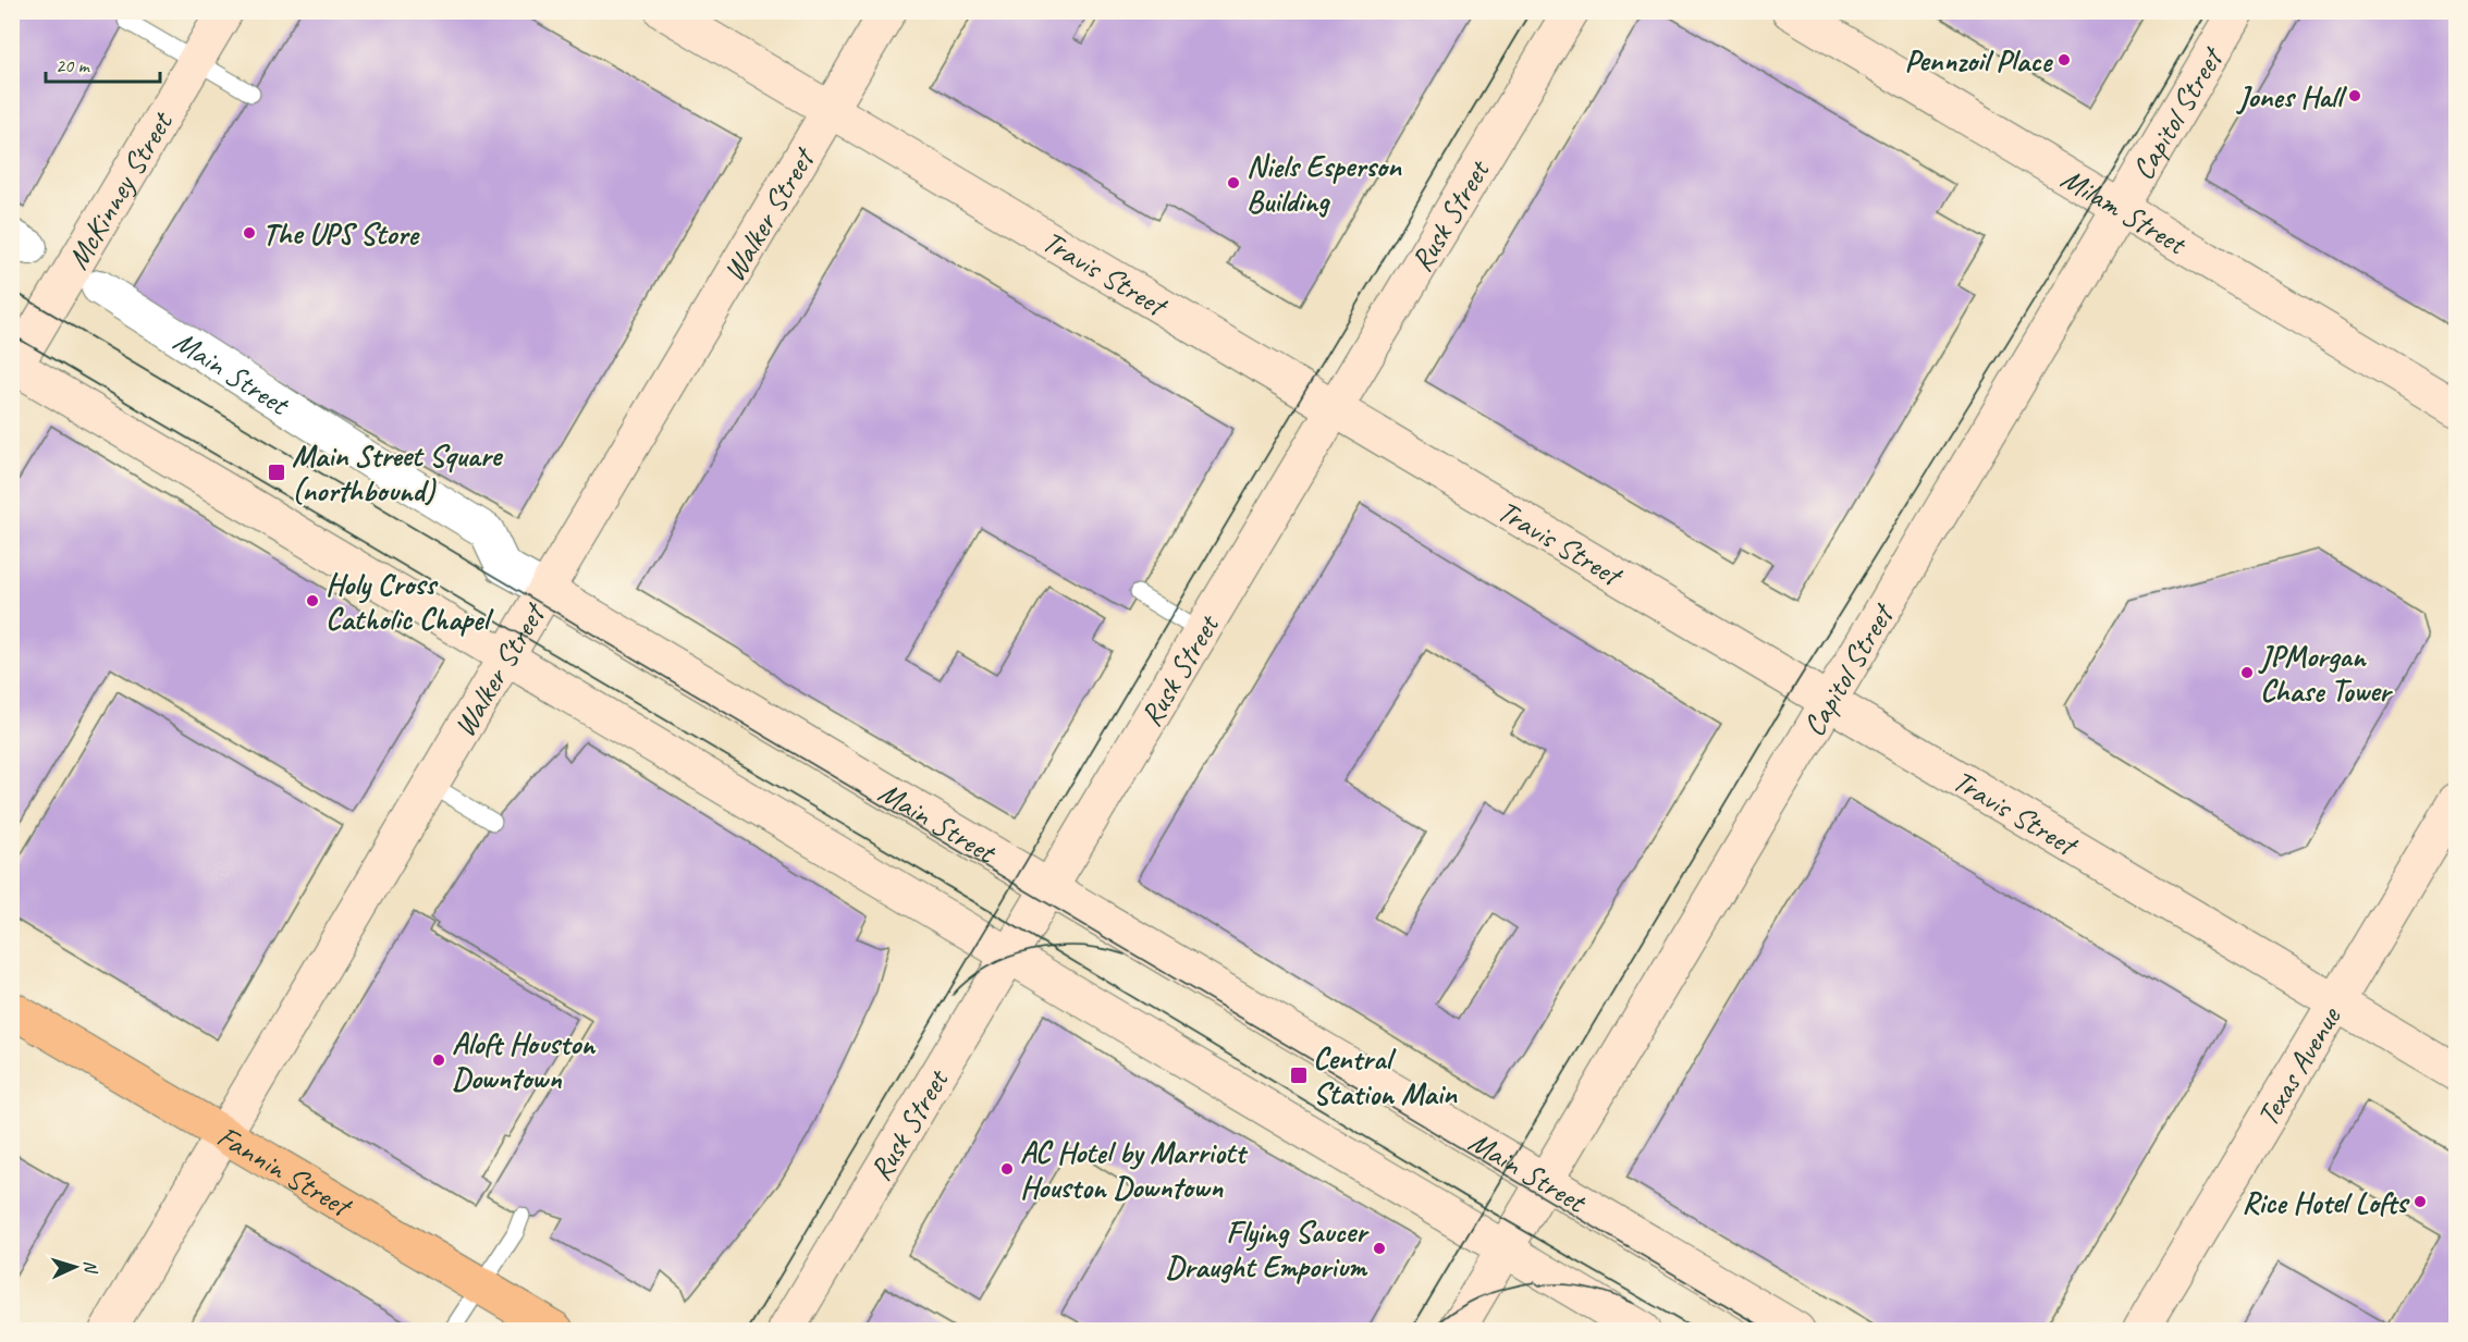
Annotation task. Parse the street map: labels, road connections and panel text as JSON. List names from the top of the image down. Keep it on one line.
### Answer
{"streets":{"main road":["Capitol Street","McKinney Street","Milam Street","Walker Street","Rusk Street","Travis Street","Main Street","Texas Avenue","Fannin Street"]},"crossings":[["Capitol Street","Milam Street"],["Capitol Street","Travis Street"],["Capitol Street","Main Street"],["Walker Street","Travis Street"],["Walker Street","Main Street"],["Walker Street","Fannin Street"],["Rusk Street","Travis Street"],["Rusk Street","Main Street"],["Travis Street","Texas Avenue"]],"places":{"other":["Pennzoil Place","Jones Hall","Niels Esperson Building","The UPS Store","Holy Cross Catholic Chapel","JPMorgan Chase Tower","Aloft Houston Downtown","AC Hotel by Marriott Houston Downtown","Rice Hotel Lofts","Flying Saucer Draught Emporium"],"transit":["Main Street Square (northbound)","Central Station Main"]},"scale_bar":"20 m","north":"right"}
